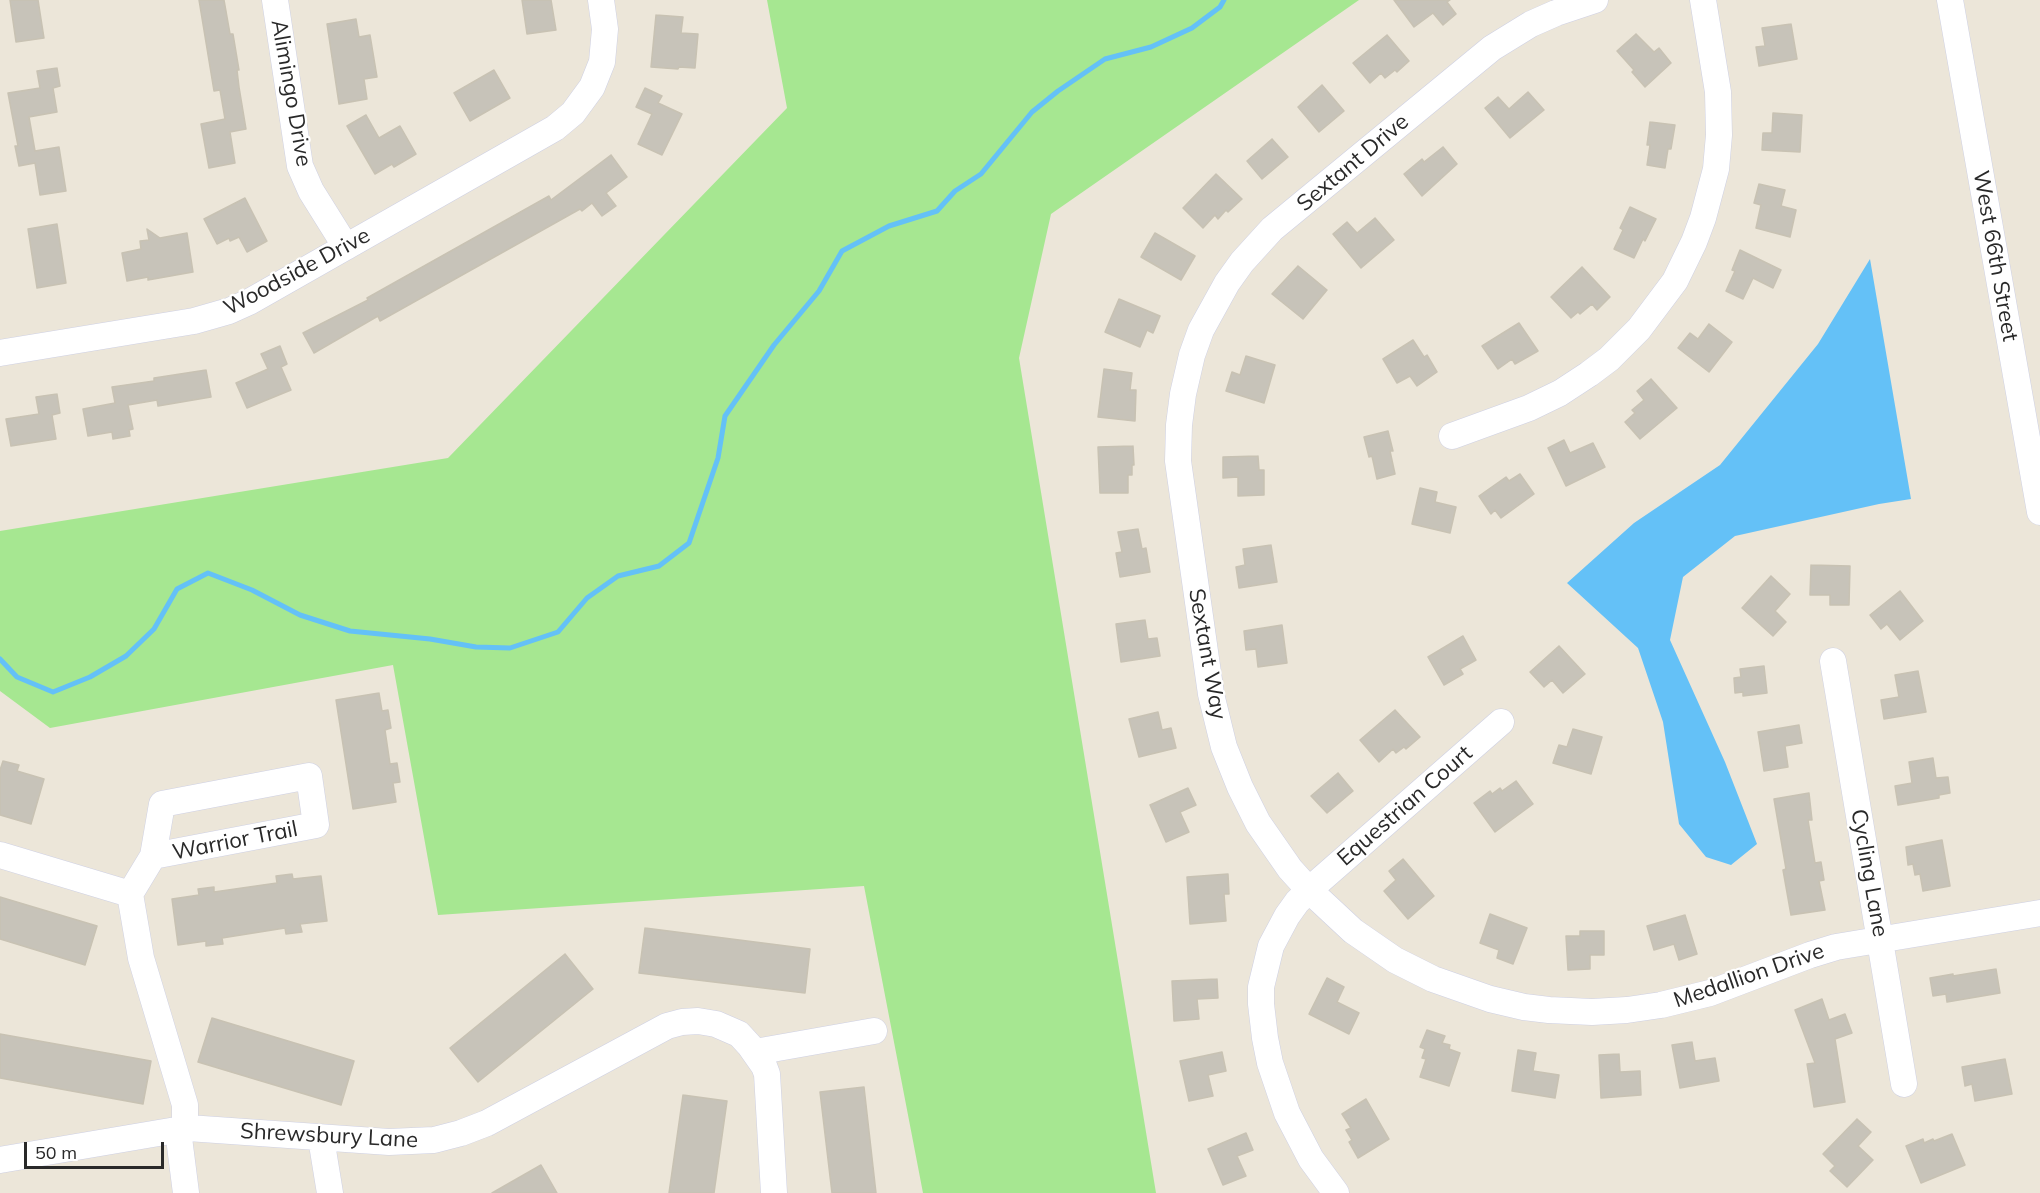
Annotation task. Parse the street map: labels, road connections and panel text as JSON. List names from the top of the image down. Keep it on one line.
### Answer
{"streets":{"street":["Alimingo Drive","Sextant Drive","West 66th Street","Woodside Drive","Sextant Way","Equestrian Court","Warrior Trail","Cycling Lane","Medallion Drive","Shrewsbury Lane"]},"crossings":[["Alimingo Drive","Woodside Drive"],["Sextant Drive","Sextant Way"],["Sextant Way","Equestrian Court"],["Sextant Way","Medallion Drive"],["Equestrian Court","Medallion Drive"],["Cycling Lane","Medallion Drive"]],"scale_bar":"50 m"}
